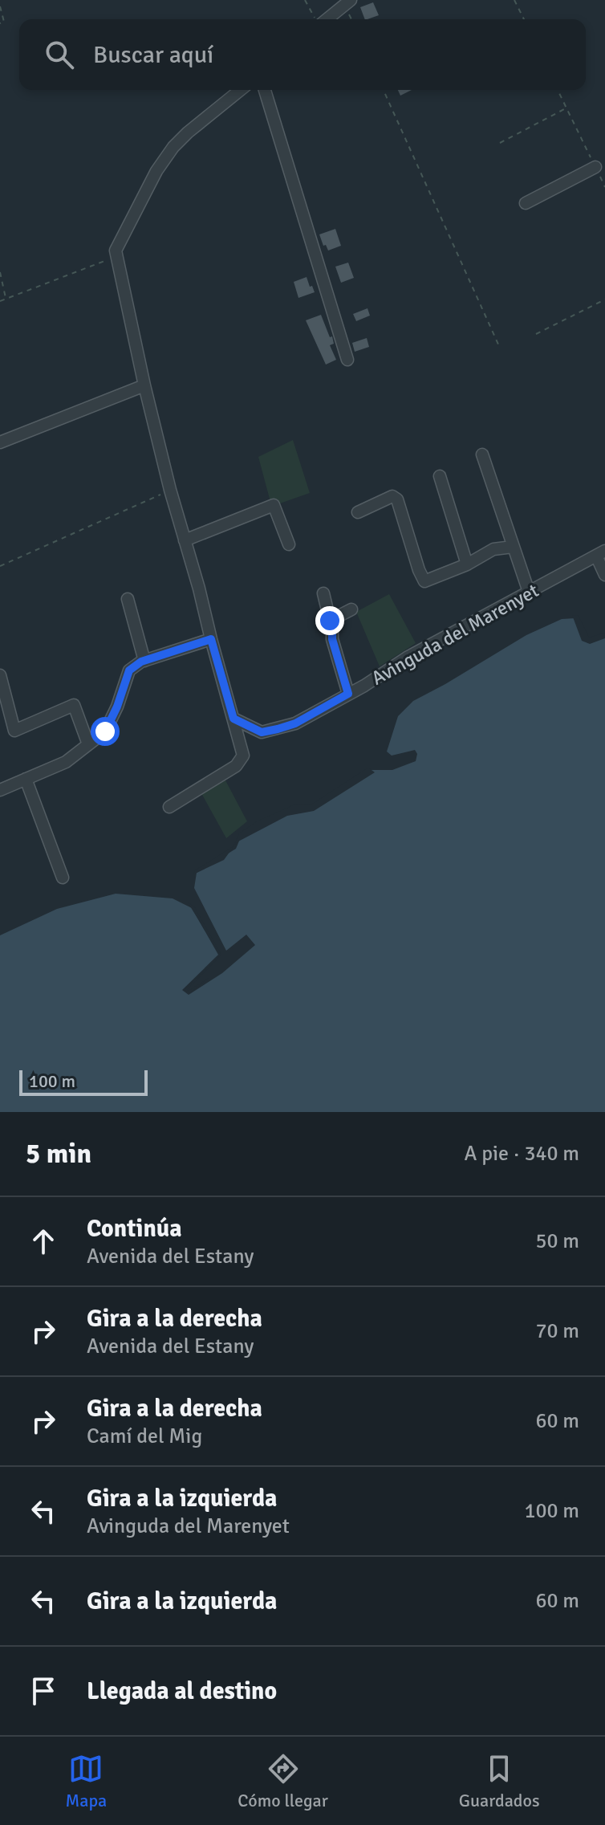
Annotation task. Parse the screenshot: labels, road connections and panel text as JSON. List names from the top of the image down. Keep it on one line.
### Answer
{"streets":{"street":["Avinguda del Marenyet"]},"scale_bar":"100 m","page":{"search":"Buscar aquí","scale":"100 m","heading":["5 min","A pie · 340 m"],"list":[["Continúa","Avenida del Estany","50 m"],["Gira a la derecha","Avenida del Estany","70 m"],["Gira a la derecha","Camí del Mig","60 m"],["Gira a la izquierda","Avinguda del Marenyet","100 m"],["Gira a la izquierda","60 m"],"Llegada al destino"],"nav":["Mapa","Cómo llegar","Guardados"]}}
